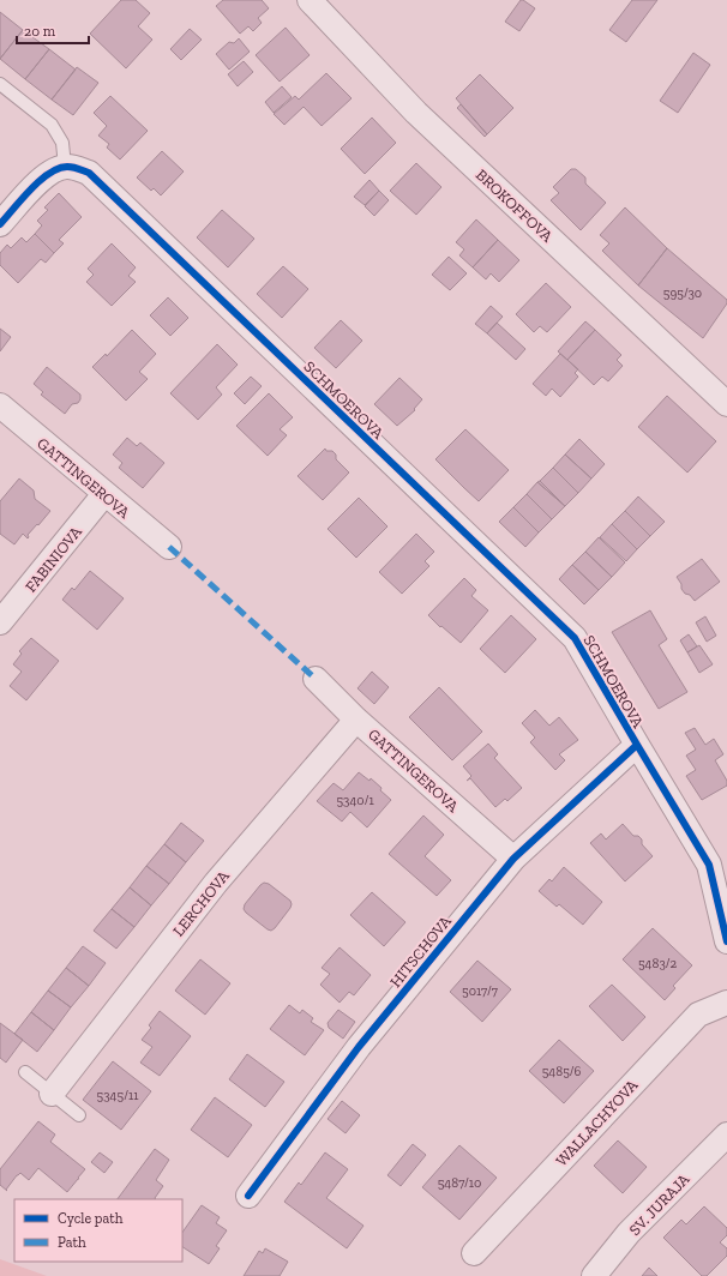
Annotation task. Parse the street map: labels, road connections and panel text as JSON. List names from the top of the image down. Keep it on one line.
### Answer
{"streets":{"street":["BROKOFFOVA","SCHMOEROVA","GATTINGEROVA","FABINIOVA","LERCHOVA","HITSCHOVA","WALLACHYOVA","SV. JURAJA"]},"crossings":[["SCHMOEROVA","HITSCHOVA"],["GATTINGEROVA","FABINIOVA"],["GATTINGEROVA","LERCHOVA"],["GATTINGEROVA","HITSCHOVA"]],"house_numbers":["595/30","5340/1","5483/2","5017/7","5485/6","5345/11","5487/10"],"legend":["Cycle path","Path"],"scale_bar":"20 m"}
